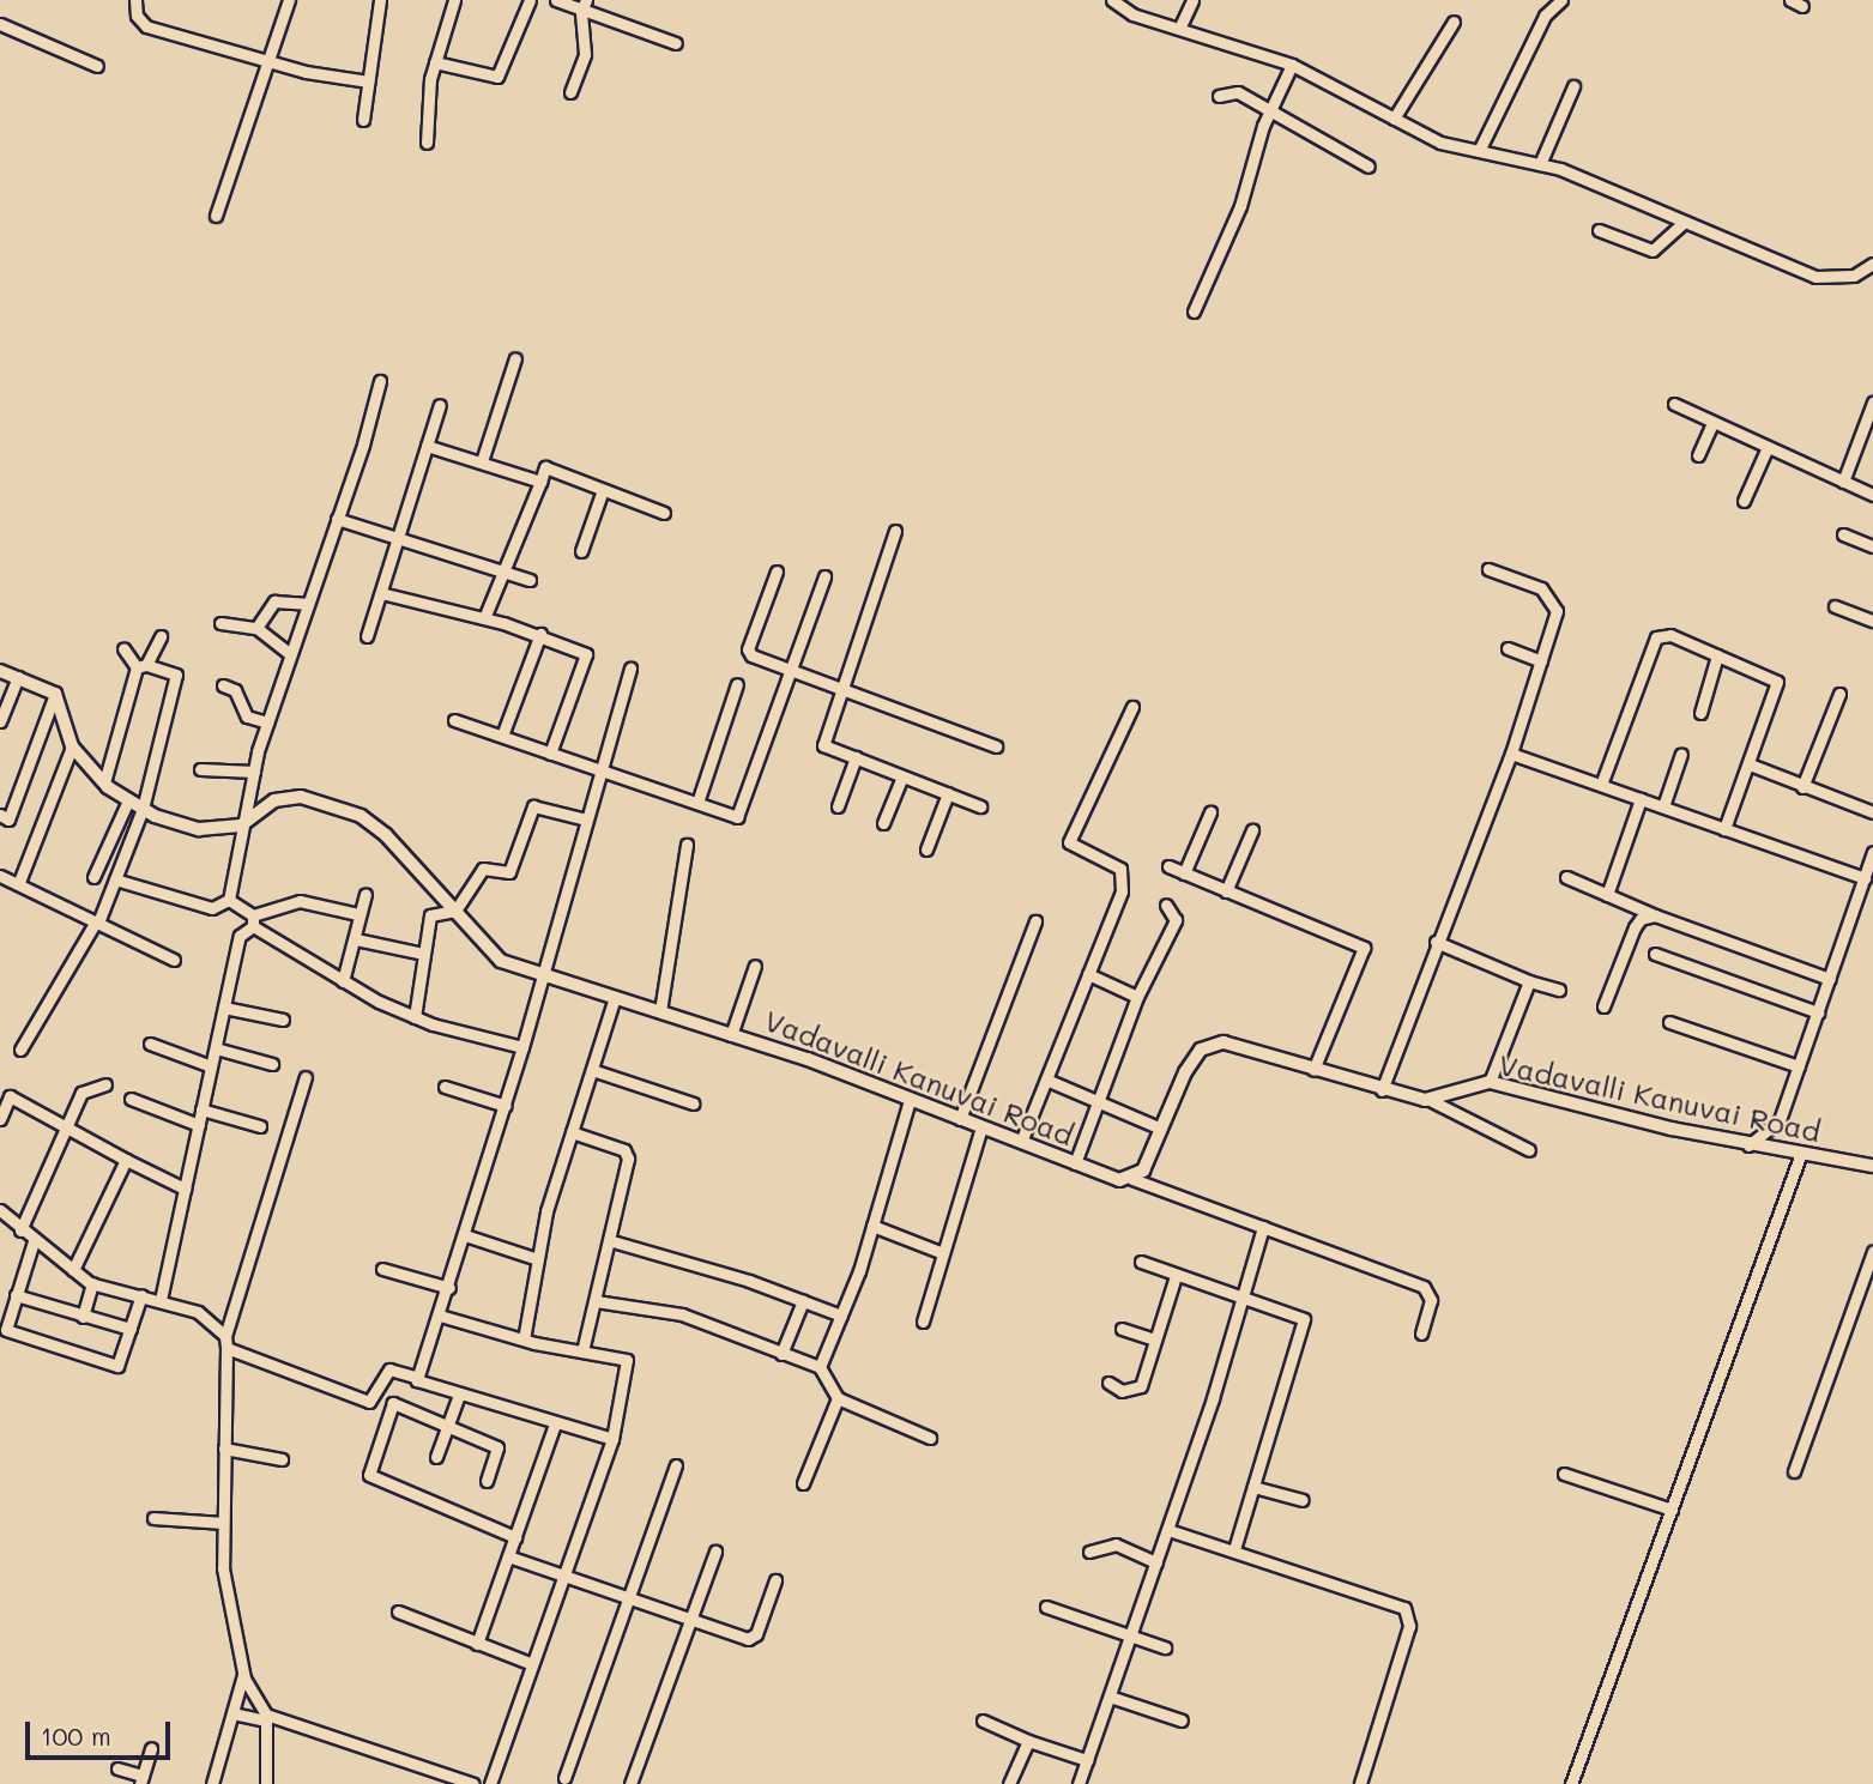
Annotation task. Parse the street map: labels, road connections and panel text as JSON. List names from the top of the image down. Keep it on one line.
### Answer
{"streets":{"street":["Vadavalli Kanuvai Road"]},"scale_bar":"100 m"}
